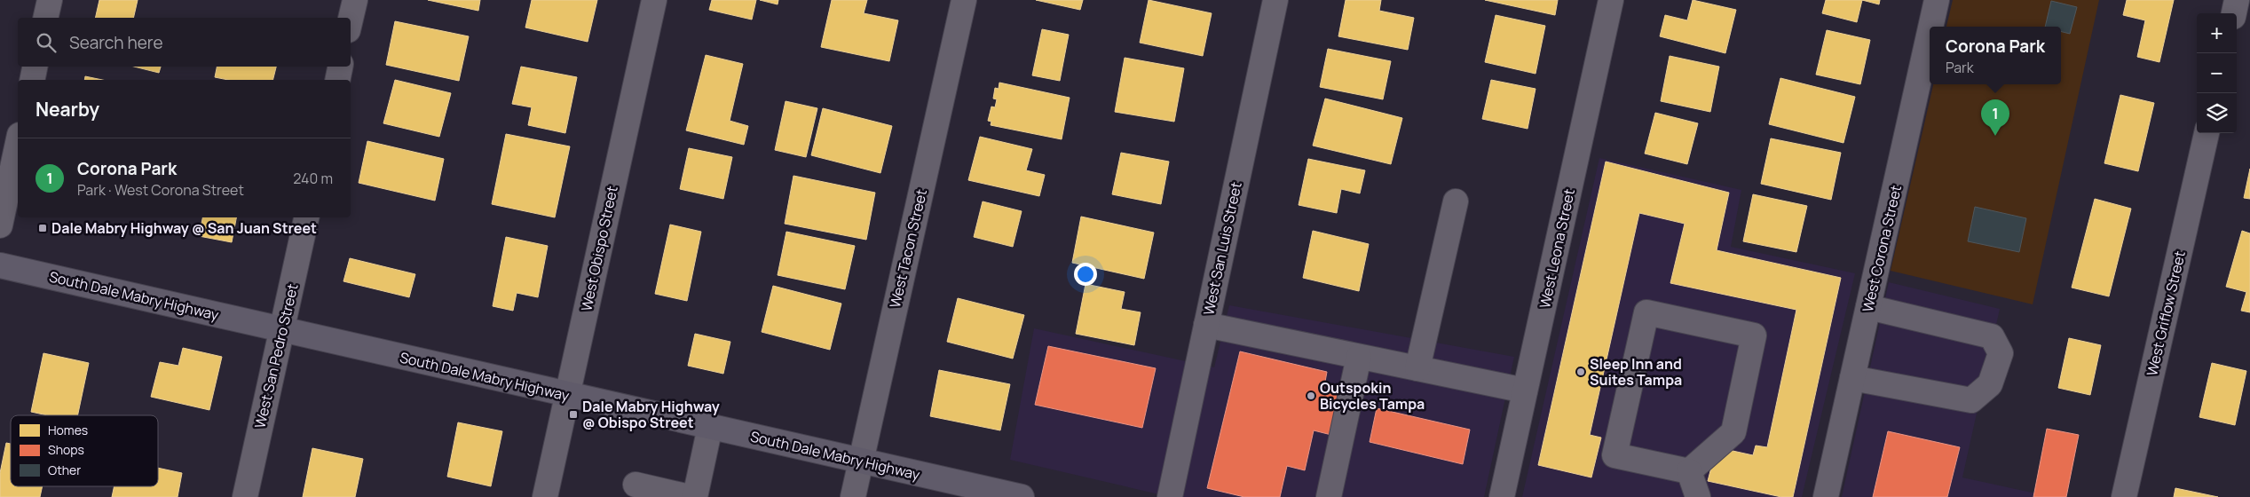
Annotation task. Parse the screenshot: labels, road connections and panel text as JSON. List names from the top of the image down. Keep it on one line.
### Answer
{"streets":{"main road":["South Dale Mabry Highway"],"street":["West Obispo Street","West Tacon Street","West San Luis Street","West Leona Street","West Corona Street","West Griflow Street","West San Pedro Street"]},"crossings":[["West Obispo Street","South Dale Mabry Highway"],["West Tacon Street","South Dale Mabry Highway"],["South Dale Mabry Highway","West San Pedro Street"]],"places":{"transit":["Dale Mabry Highway @ San Juan Street","Dale Mabry Highway @ Obispo Street"],"other":["Sleep Inn and Suites Tampa","Outspokin Bicycles Tampa"]},"legend":["Homes","Shops","Other"],"page":{"map_buttons":["+","−"],"search":"Search here","popup":["Corona Park","Park"],"heading":"Nearby","pins":"1","list":[{"mark":"1","name":"Corona Park","note":"Park · West Corona Street","value":"240 m"}]}}
